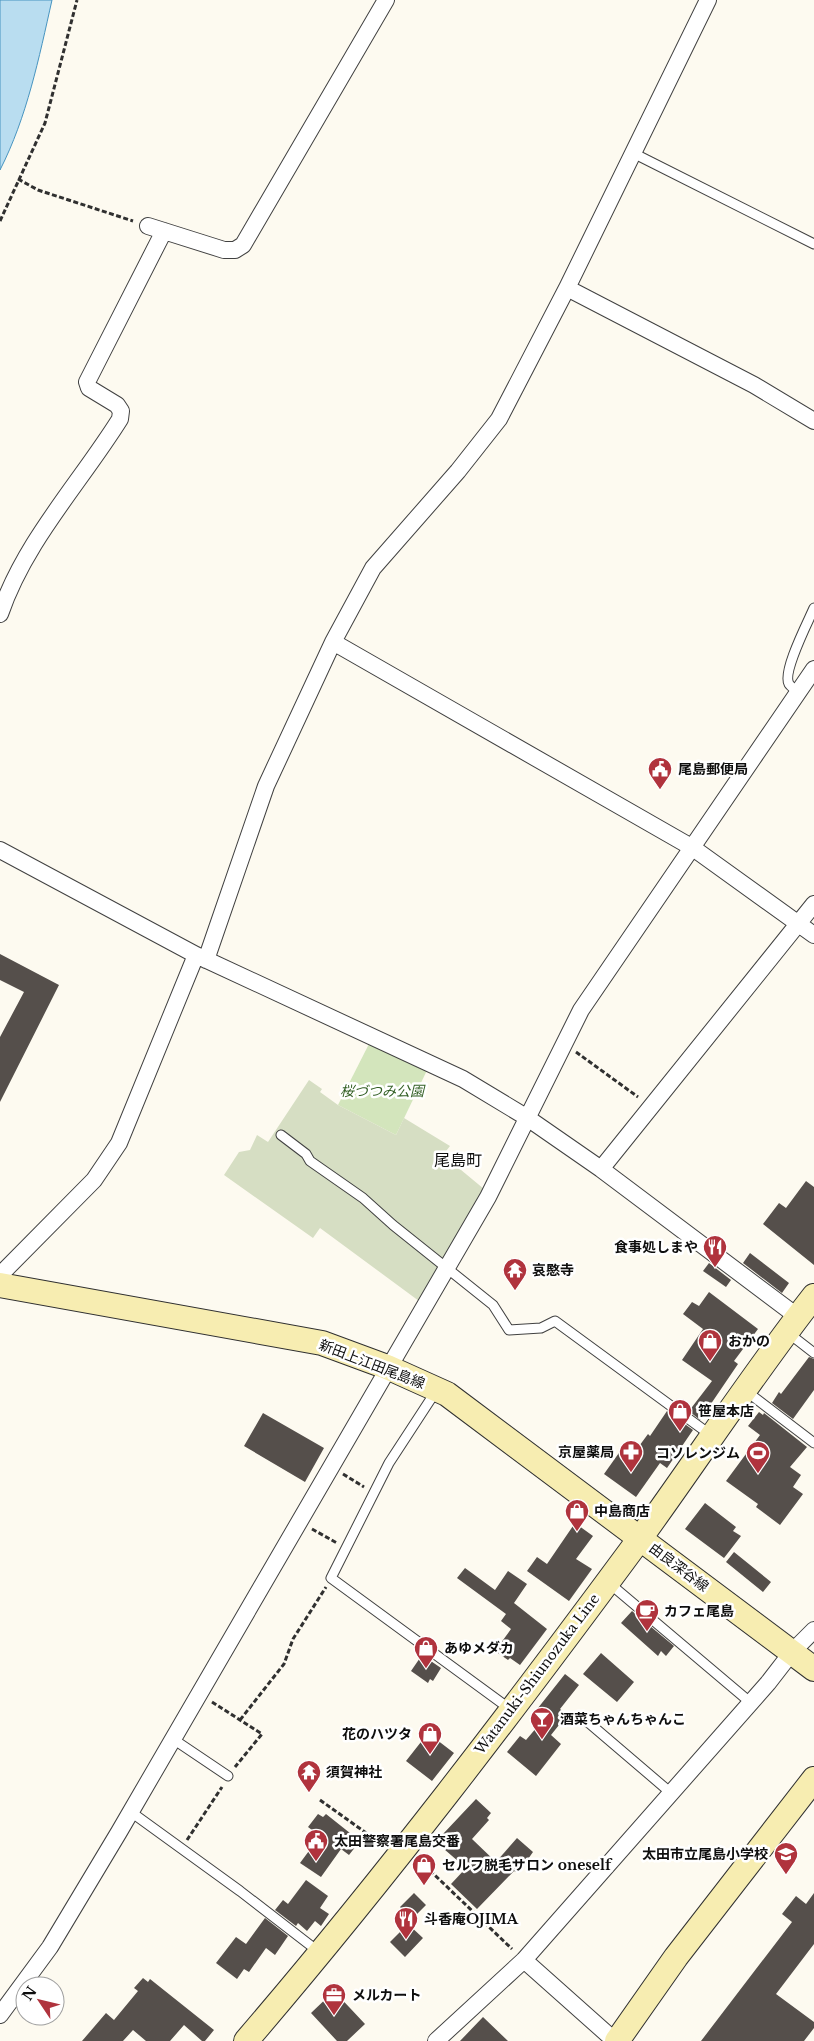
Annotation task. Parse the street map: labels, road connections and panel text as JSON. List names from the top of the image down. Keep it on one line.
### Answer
{"streets":{"main road":["新田上江田尾島線","由良深谷線","Watanuki-Shiunozuka Line"]},"crossings":[["新田上江田尾島線","由良深谷線"],["新田上江田尾島線","Watanuki-Shiunozuka Line"],["由良深谷線","Watanuki-Shiunozuka Line"]],"districts":["尾島町"],"parks":["桜づつみ公園"],"places":{"public building":["尾島郵便局","太田警察署尾島交番"],"restaurant":["食事処しまや","斗香庵OJIMA"],"temple":["哀愍寺","須賀神社"],"shop":["おかの","笹屋本店","中島商店","あゆメダカ","花のハツタ","セルフ脱毛サロン oneself"],"pharmacy":["京屋薬局"],"sports":["コソレンジム"],"cafe":["カフェ尾島"],"bar":["酒菜ちゃんちゃんこ"],"school or university":["太田市立尾島小学校"],"office":["メルカート"]},"north":"top left"}
